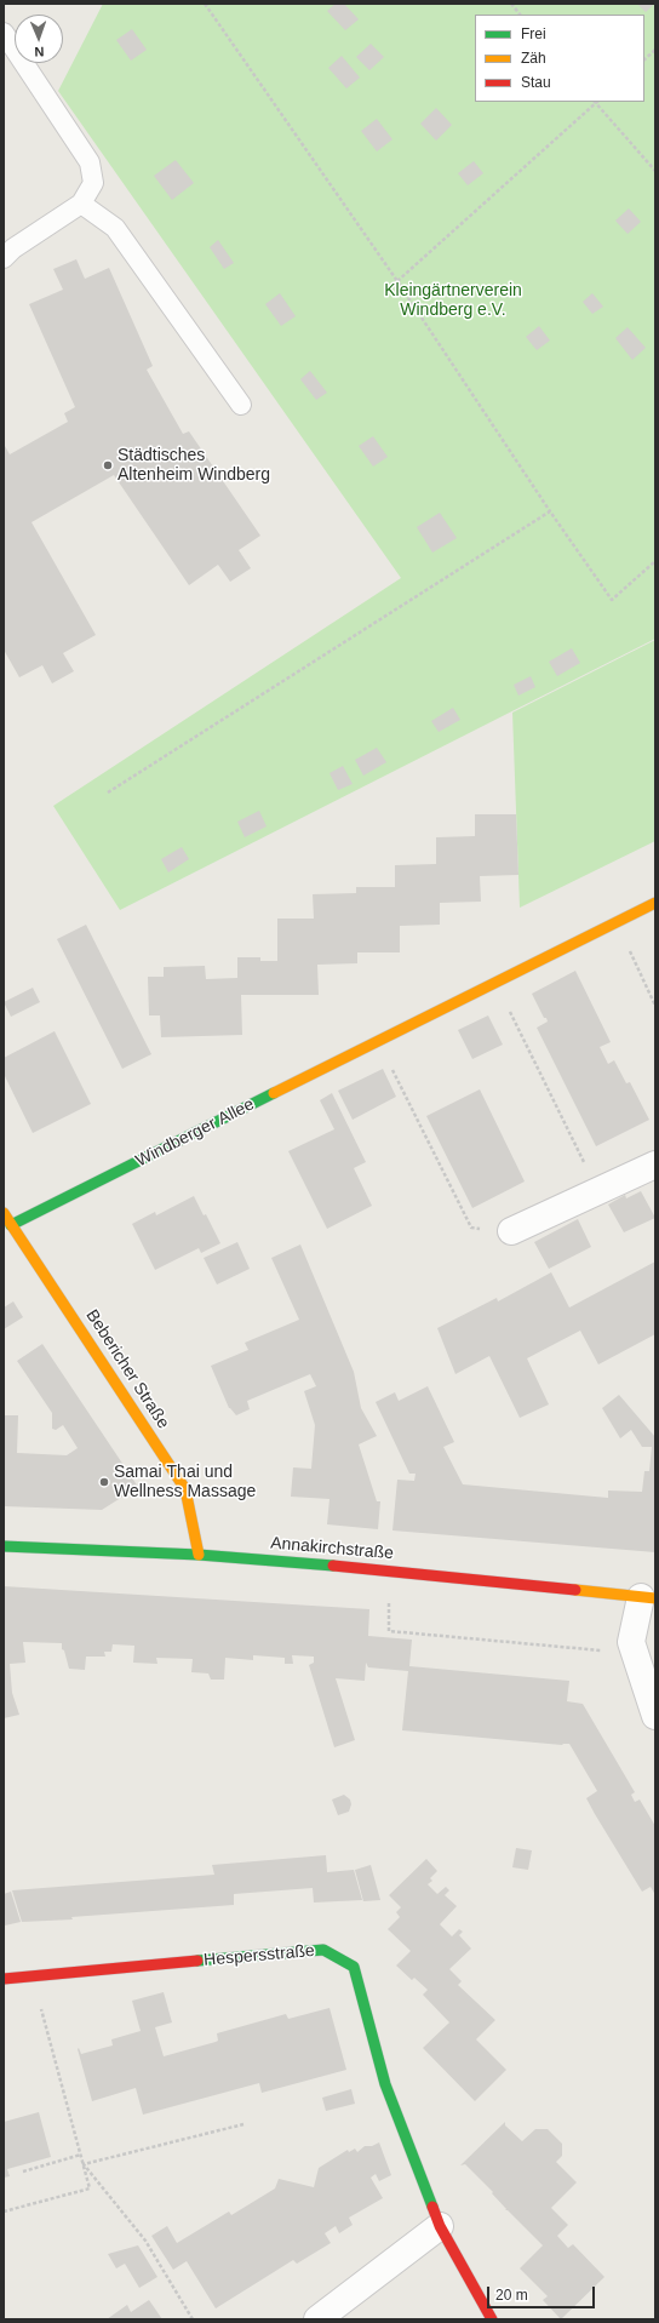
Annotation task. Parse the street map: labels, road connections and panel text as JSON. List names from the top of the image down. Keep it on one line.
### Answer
{"streets":{"street":["Windberger Allee","Bebericher Straße","Annakirchstraße","Hespersstraße"]},"crossings":[["Windberger Allee","Bebericher Straße"],["Bebericher Straße","Annakirchstraße"]],"parks":["Kleingärtnerverein Windberg e.V."],"places":["Städtisches Altenheim Windberg","Samai Thai und Wellness Massage"],"legend":["Frei","Zäh","Stau"],"scale_bar":"20 m","north":"bottom"}
